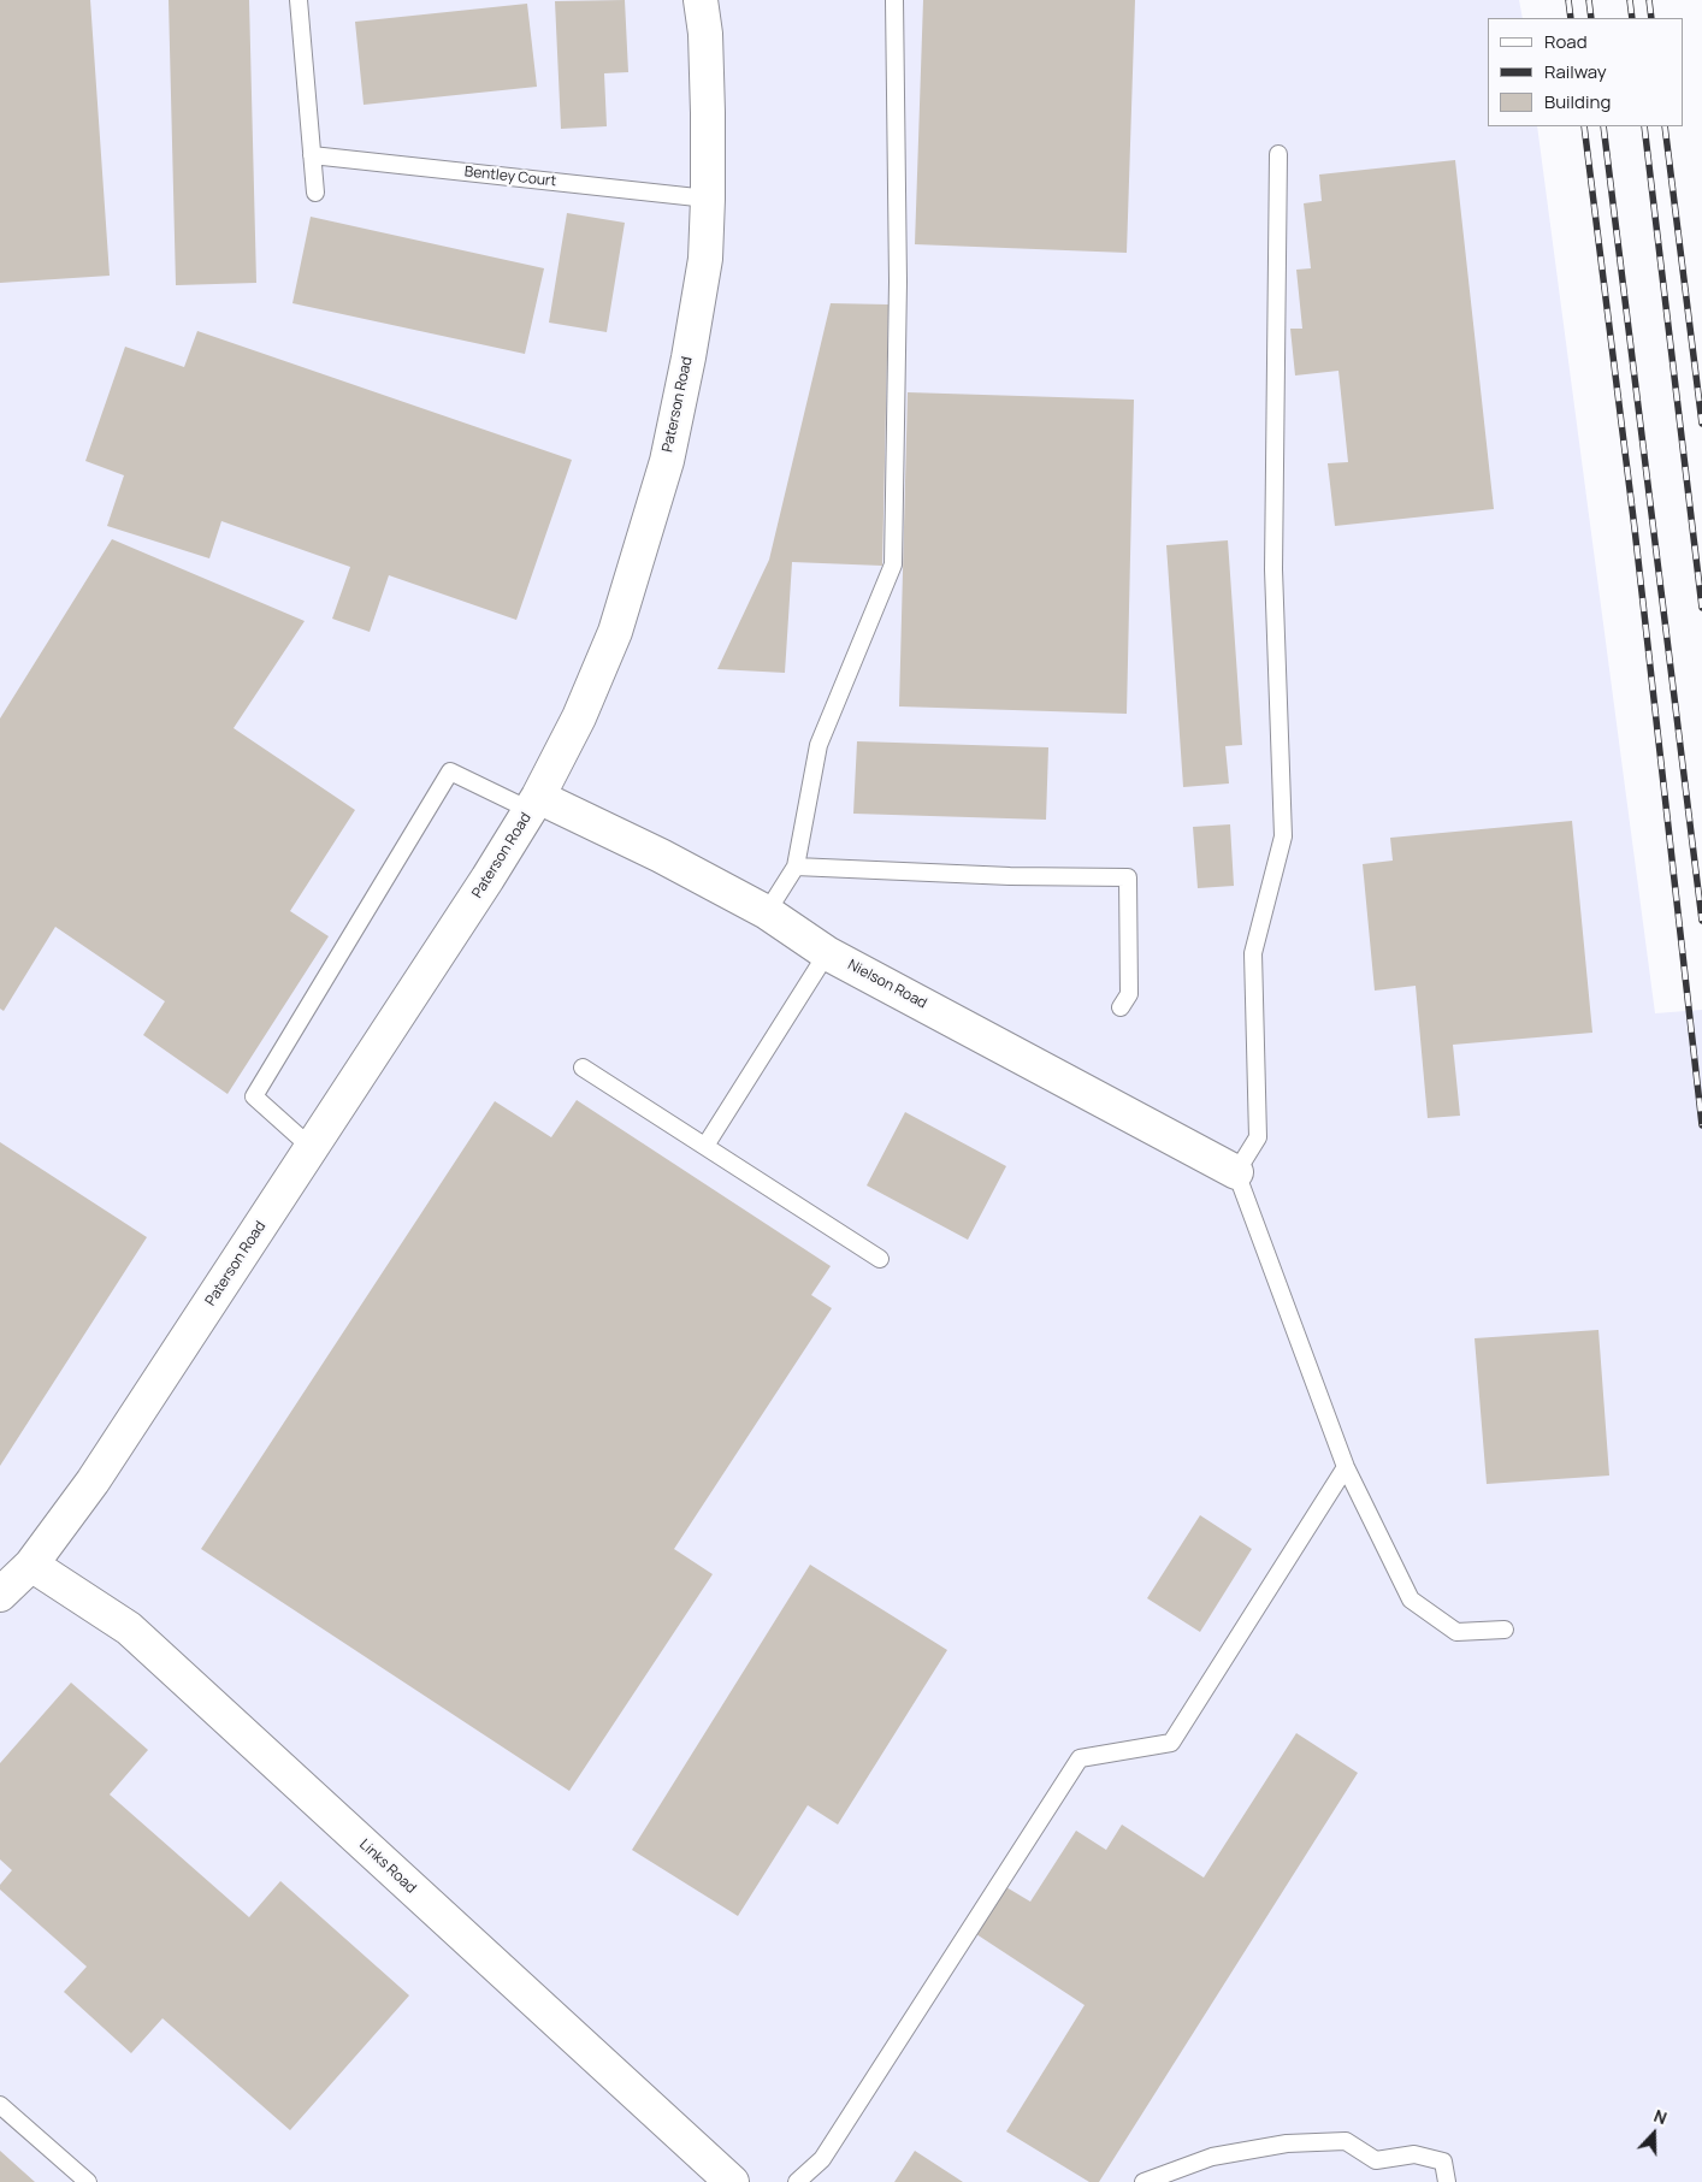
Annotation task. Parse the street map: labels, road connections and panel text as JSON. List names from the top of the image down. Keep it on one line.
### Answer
{"streets":{"street":["Paterson Road","Nielson Road","Links Road"],"lane":["Bentley Court"]},"crossings":[["Bentley Court","Paterson Road"],["Paterson Road","Nielson Road"],["Paterson Road","Links Road"]],"legend":["Road","Railway","Building"],"north":"top"}
